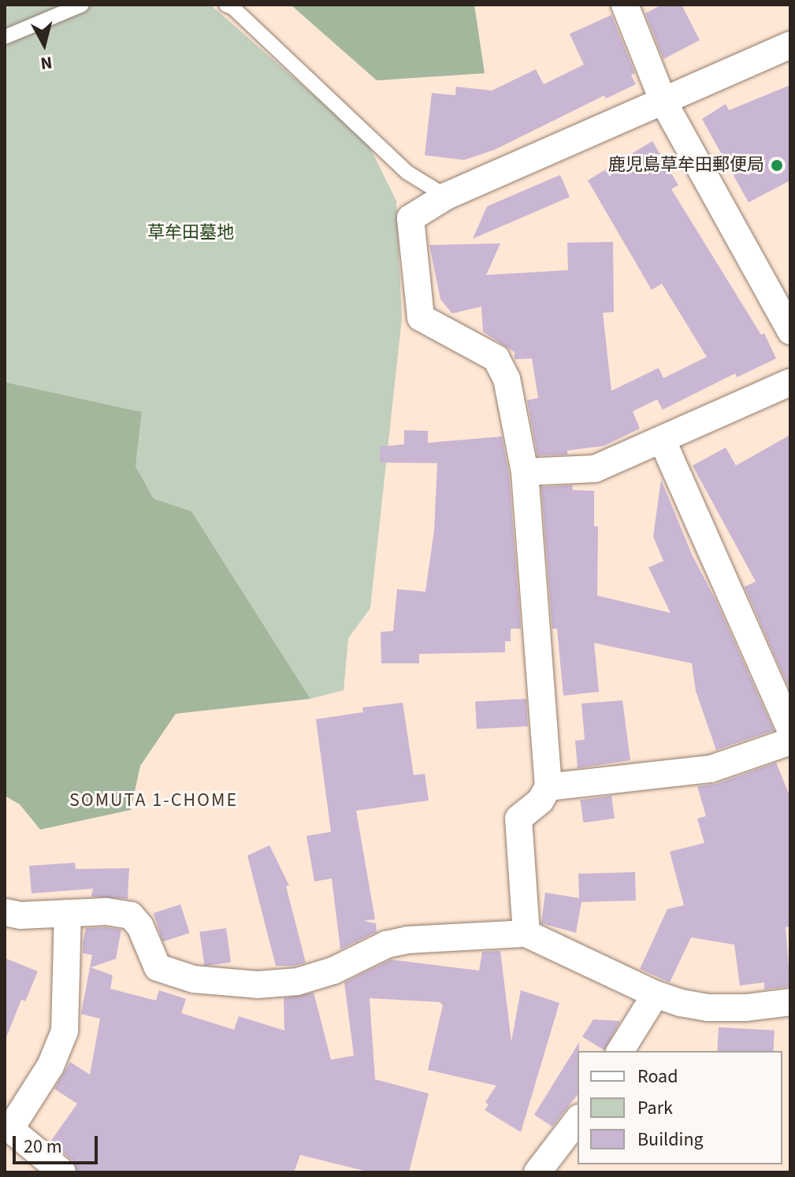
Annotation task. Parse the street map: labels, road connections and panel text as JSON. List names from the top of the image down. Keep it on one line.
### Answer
{"districts":["SOMUTA 1-CHOME"],"parks":["草牟田墓地"],"places":["鹿児島草牟田郵便局"],"legend":["Road","Park","Building"],"scale_bar":"20 m","north":"bottom"}
